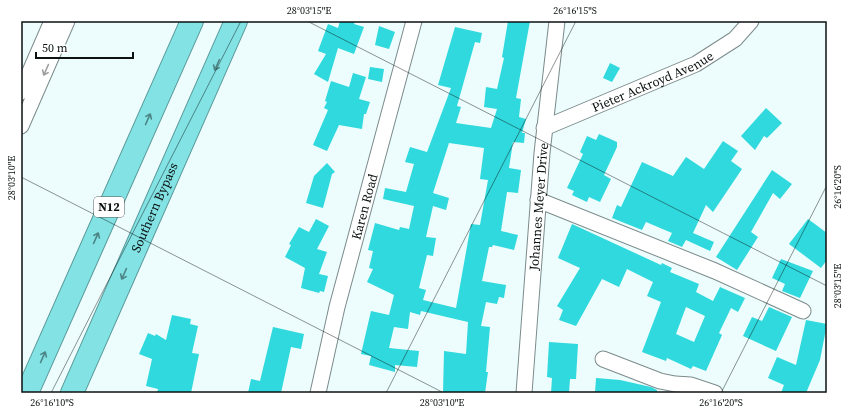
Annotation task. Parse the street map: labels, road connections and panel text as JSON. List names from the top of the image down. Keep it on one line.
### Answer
{"streets":{"highway":["N12","Southern Bypass"],"street":["Pieter Ackroyd Avenue","Karen Road","Johannes Meyer Drive"]},"crossings":[["Pieter Ackroyd Avenue","Johannes Meyer Drive"]],"scale_bar":"50 m","coordinates":["28°03'15\"E","26°16'15\"S","28°03'10\"E","26°16'20\"S","26°16'10\"S"]}
